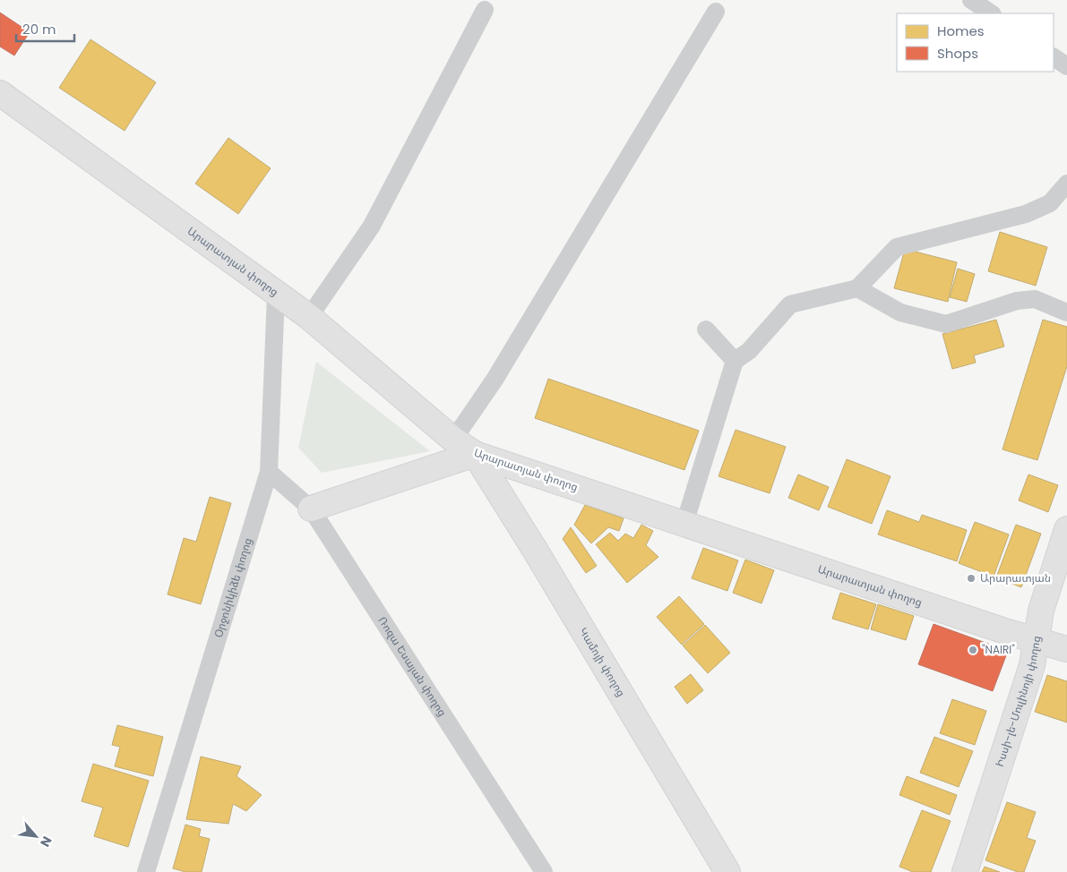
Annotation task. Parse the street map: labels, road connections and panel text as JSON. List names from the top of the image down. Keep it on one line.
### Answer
{"streets":{"main road":["Արարատյան փողոց","Կամոյի փողոց","Իսսի-լե-Մուլինոյի փողոց"],"street":["Օրջոնիկիձե փողոց","Ռոզա Եսայան փողոց"]},"crossings":[["Արարատյան փողոց","Օրջոնիկիձե փողոց"],["Արարատյան փողոց","Կամոյի փողոց"],["Արարատյան փողոց","Իսսի-լե-Մուլինոյի փողոց"],["Օրջոնիկիձե փողոց","Ռոզա Եսայան փողոց"]],"places":["Արարատյան","\"NAIRI\""],"legend":["Homes","Shops"],"scale_bar":"20 m","north":"bottom right"}
